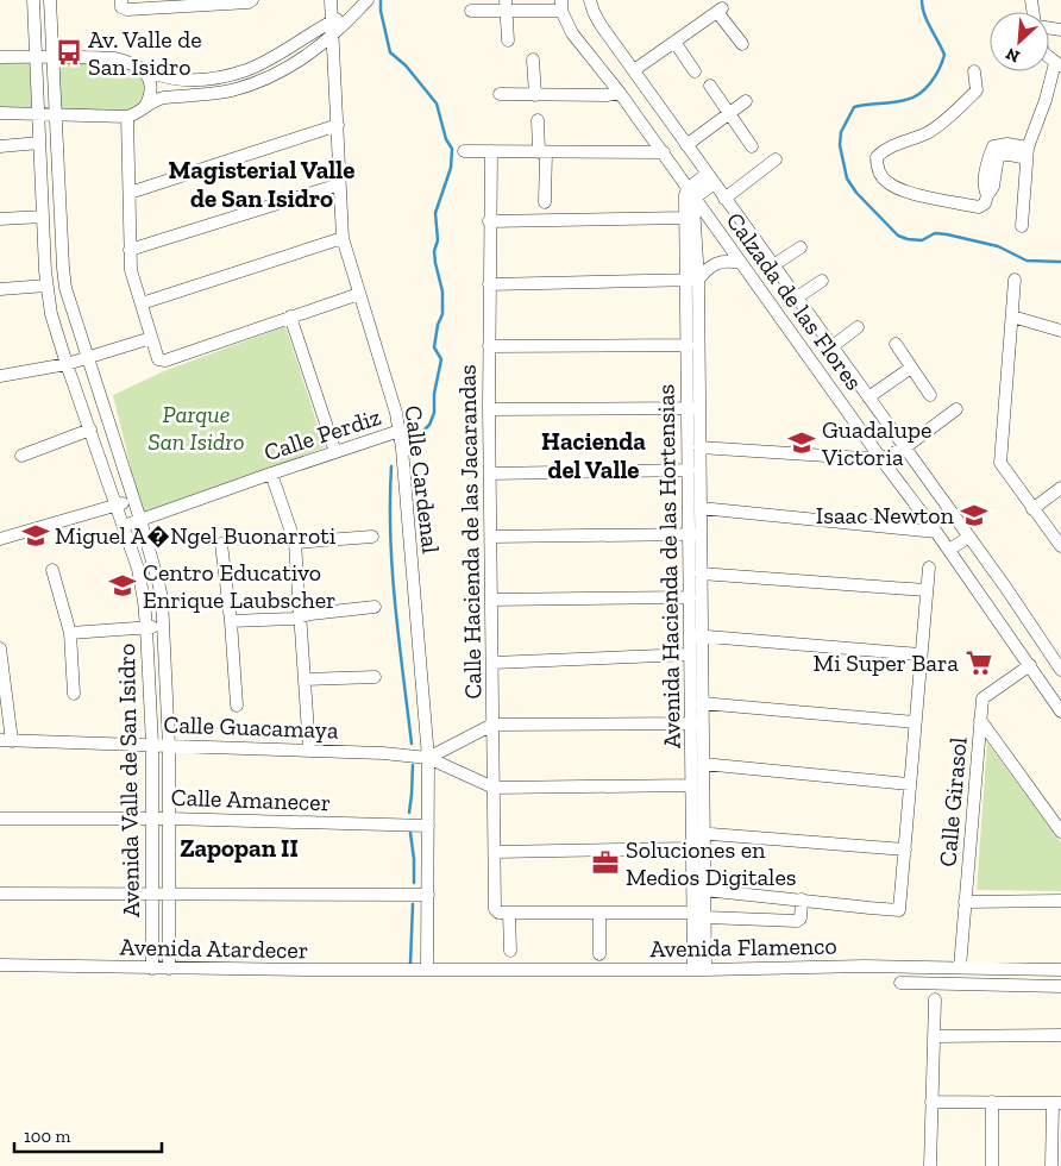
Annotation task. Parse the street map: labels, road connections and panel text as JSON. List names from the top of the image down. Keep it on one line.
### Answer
{"streets":{"street":["Calzada de las Flores","Calle Perdiz","Calle Cardenal","Calle Hacienda de las Jacarandas","Avenida Hacienda de las Hortensias","Calle Guacamaya","Avenida Valle de San Isidro","Calle Amanecer","Calle Girasol","Avenida Flamenco","Avenida Atardecer"]},"crossings":[["Calzada de las Flores","Avenida Hacienda de las Hortensias"],["Calzada de las Flores","Calle Girasol"],["Calle Perdiz","Calle Cardenal"],["Calle Perdiz","Avenida Valle de San Isidro"],["Calle Cardenal","Calle Guacamaya"],["Calle Cardenal","Calle Amanecer"],["Calle Cardenal","Avenida Flamenco"],["Calle Cardenal","Avenida Atardecer"],["Calle Hacienda de las Jacarandas","Calle Guacamaya"],["Avenida Hacienda de las Hortensias","Avenida Flamenco"],["Calle Guacamaya","Avenida Valle de San Isidro"],["Avenida Valle de San Isidro","Calle Amanecer"],["Avenida Valle de San Isidro","Avenida Atardecer"],["Calle Girasol","Avenida Flamenco"],["Avenida Flamenco","Avenida Atardecer"]],"districts":["Magisterial Valle de San Isidro","Hacienda del Valle","Zapopan II"],"parks":["Parque San Isidro"],"places":{"bus stop":["Av. Valle de San Isidro"],"school or university":["Guadalupe Victoria","Isaac Newton","Miguel A�Ngel Buonarroti","Centro Educativo Enrique Laubscher"],"supermarket":["Mi Super Bara"],"office":["Soluciones en Medios Digitales"]},"scale_bar":"100 m","north":"bottom left"}
